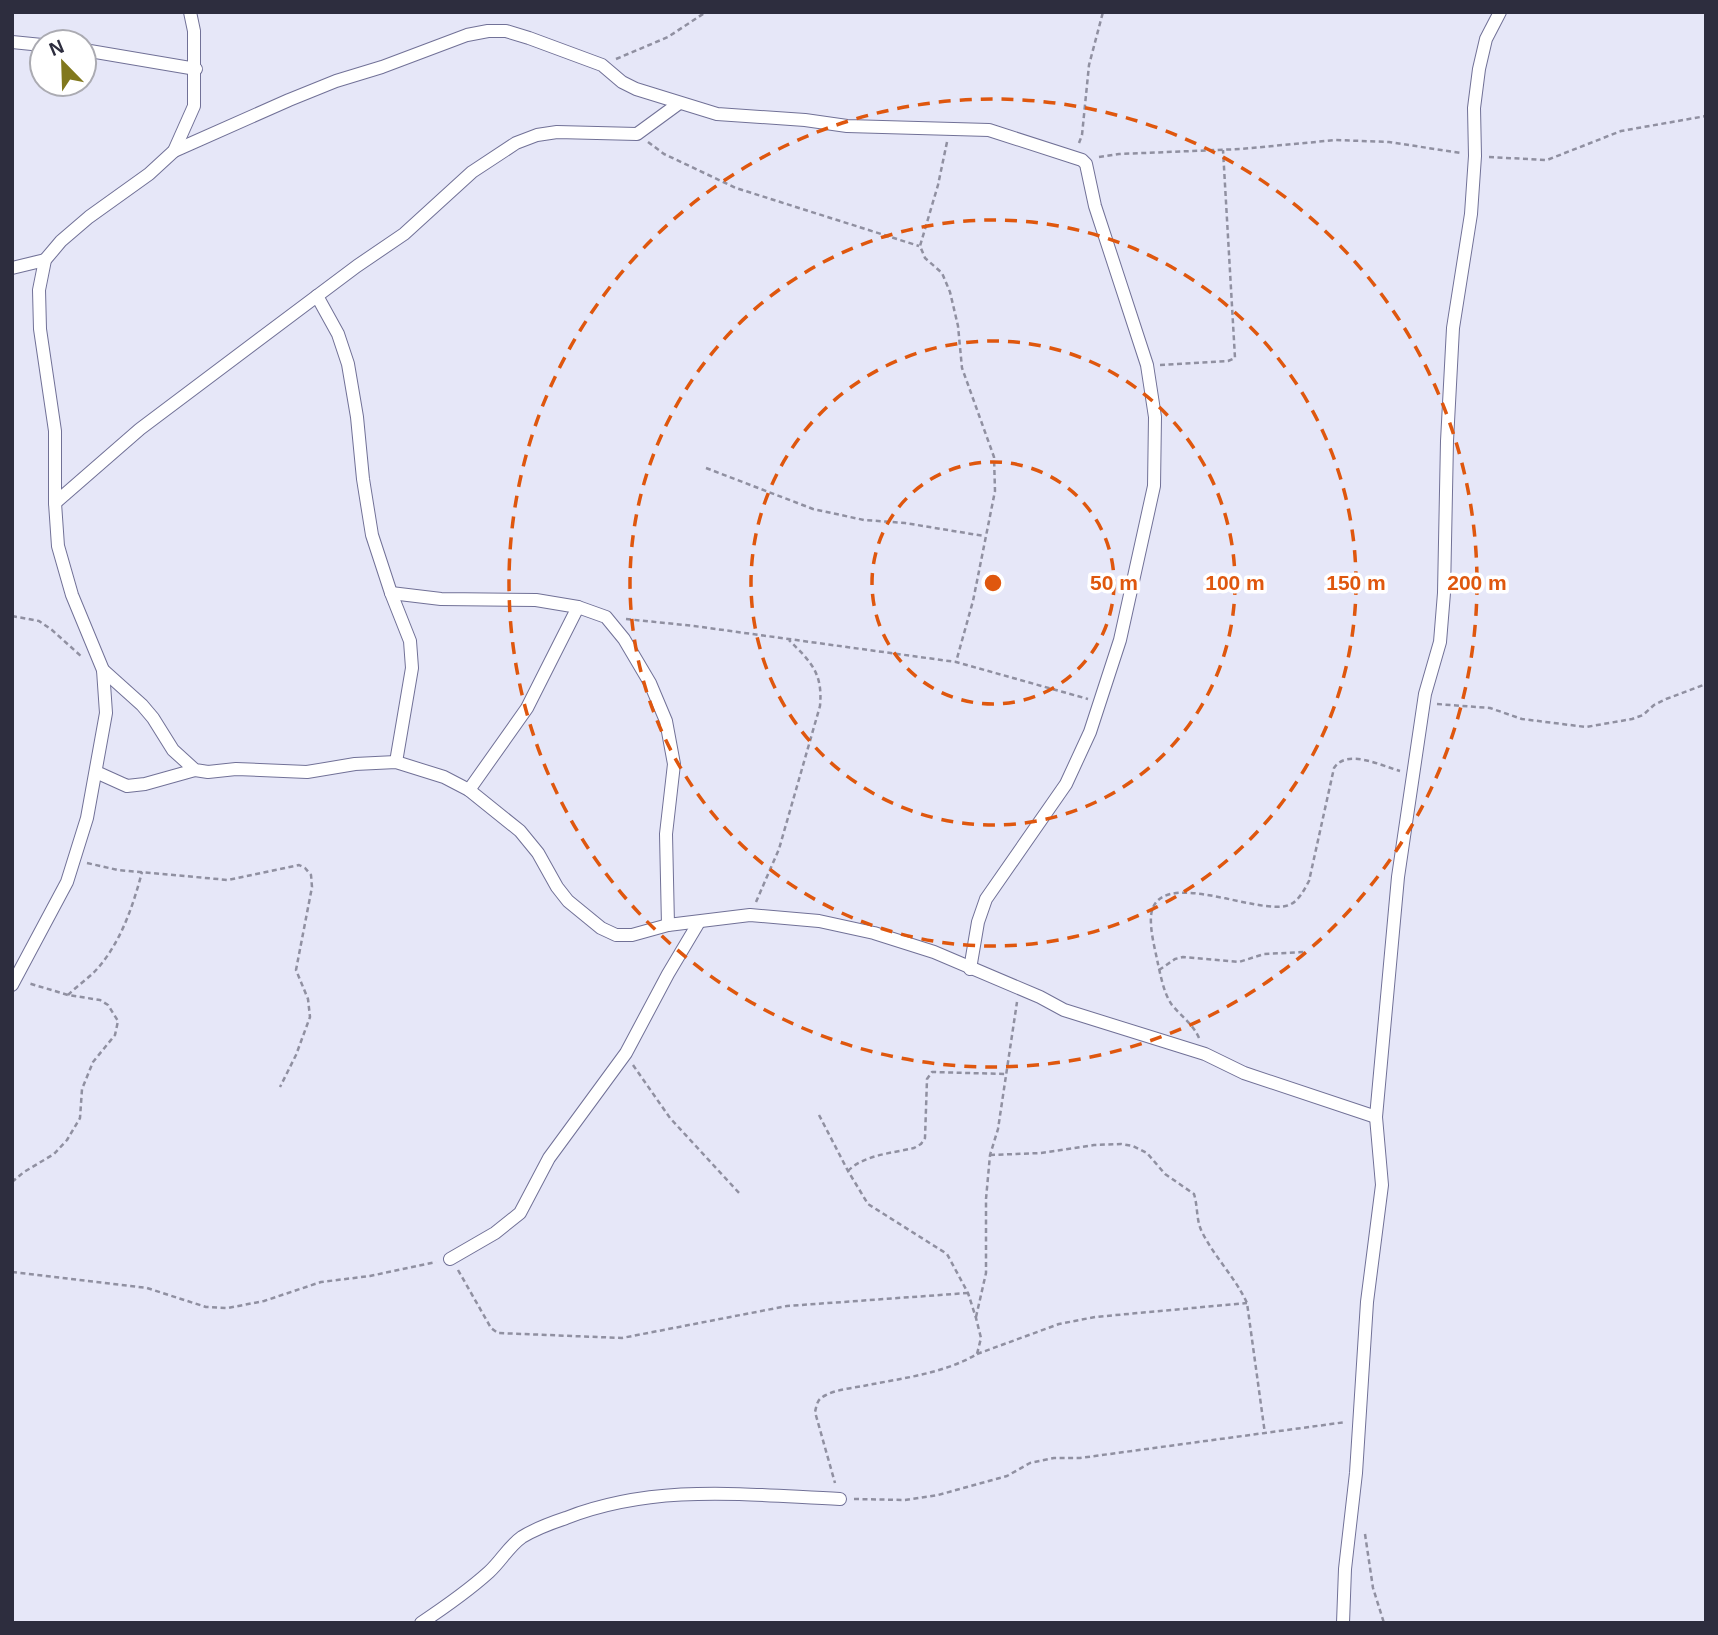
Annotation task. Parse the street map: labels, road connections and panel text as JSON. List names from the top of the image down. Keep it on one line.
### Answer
{"north":"top left","rings":["50 m","100 m","150 m","200 m"]}
